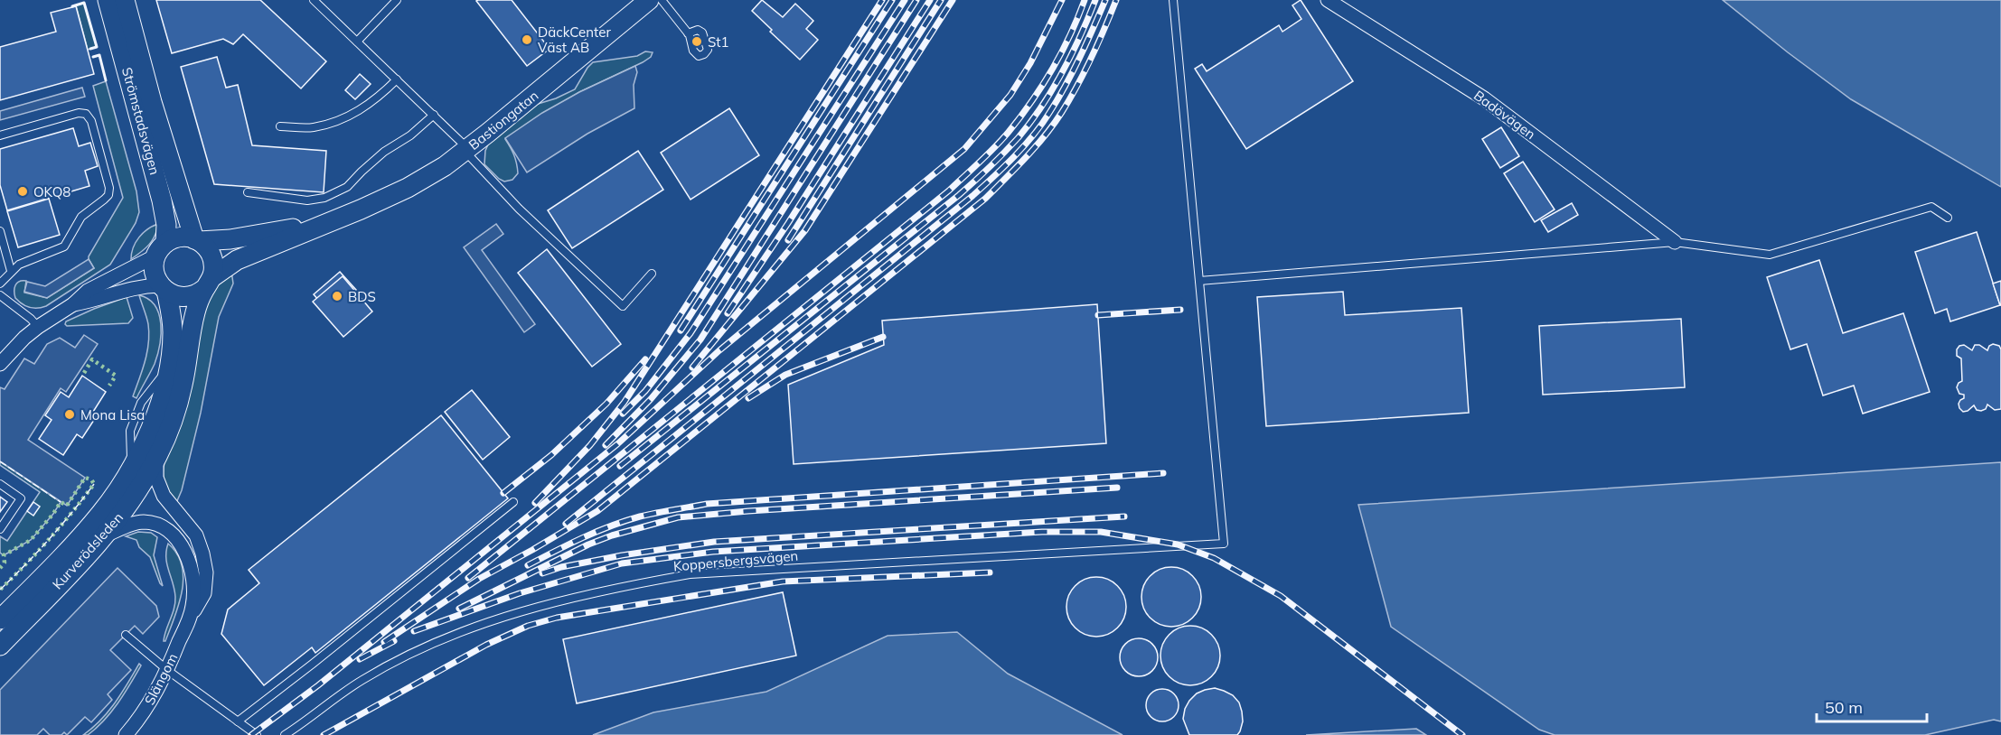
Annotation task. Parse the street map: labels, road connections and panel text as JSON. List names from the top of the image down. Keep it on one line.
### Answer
{"streets":{"main road":["Bastiongatan","Strömstadsvägen","Kurverödsleden"],"street":["Badövägen","Slängom"],"lane":["Koppersbergsvägen"]},"crossings":[["Bastiongatan","Strömstadsvägen"],["Bastiongatan","Kurverödsleden"],["Strömstadsvägen","Kurverödsleden"],["Kurverödsleden","Slängom"]],"places":["DäckCenter Väst AB","St1","OKQ8","BDS","Mona Lisa"],"scale_bar":"50 m"}
